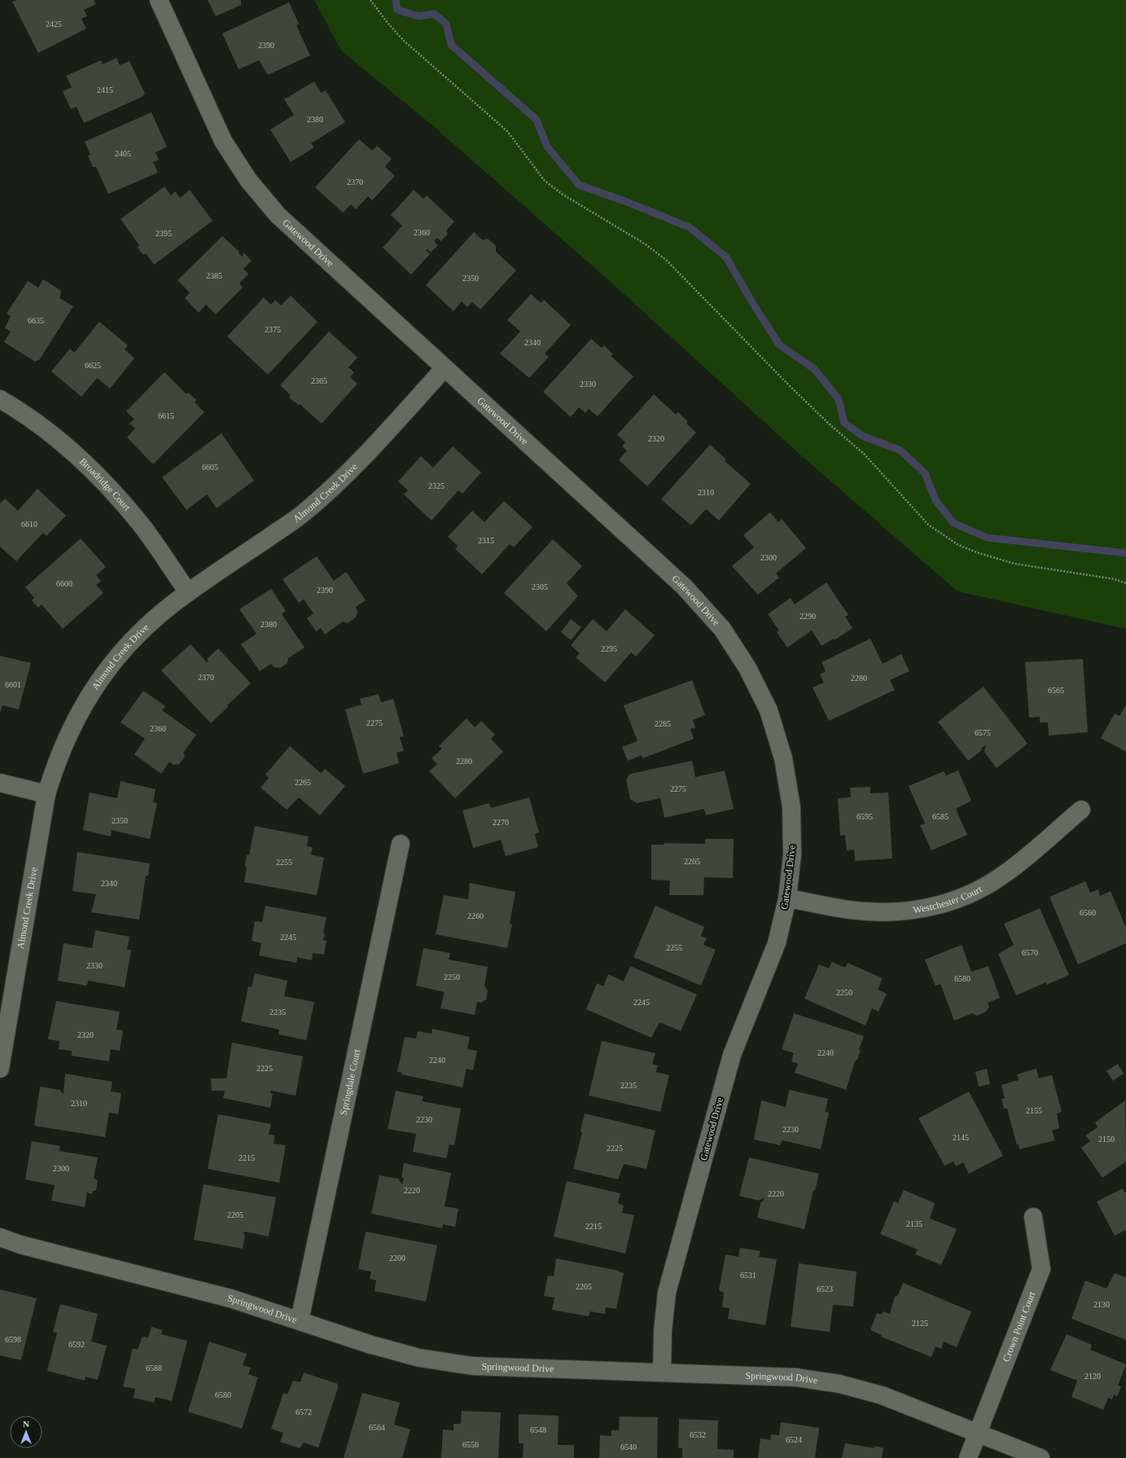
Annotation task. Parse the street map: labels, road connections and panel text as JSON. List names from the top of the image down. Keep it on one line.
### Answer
{"streets":{"street":["Gatewood Drive","Broadridge Court","Almond Creek Drive","Westchester Court","Springdale Court","Springwood Drive","Crown Point Court"]},"crossings":[["Gatewood Drive","Almond Creek Drive"],["Gatewood Drive","Westchester Court"],["Gatewood Drive","Springwood Drive"],["Broadridge Court","Almond Creek Drive"],["Springdale Court","Springwood Drive"],["Springwood Drive","Crown Point Court"]],"house_numbers":["2425","2390","2415","2380","2405","2370","2360","2395","2385","2350","6635","2375","2340","6625","2365","2330","6615","2320","6605","2325","2310","6610","2315","2300","6600","2305","2390","2290","2380","2295","2370","2280","6601","6565","2275","2285","2360","6575","2280","2265","2275","6595","6585","2350","2270","2265","2255","2340","6560","2260","2245","2255","6570","2330","2250","6580","2250","2245","2235","2320","2240","2240","2225","2235","2310","2155","2230","2230","2145","2150","2225","2215","2300","2220","2220","2205","2135","2215","2200","6531","2205","6523","2130","2125","6598","6592","6588","2120","6580","6572","6564","6548","6532","6524","6556","6540"],"north":"top"}
